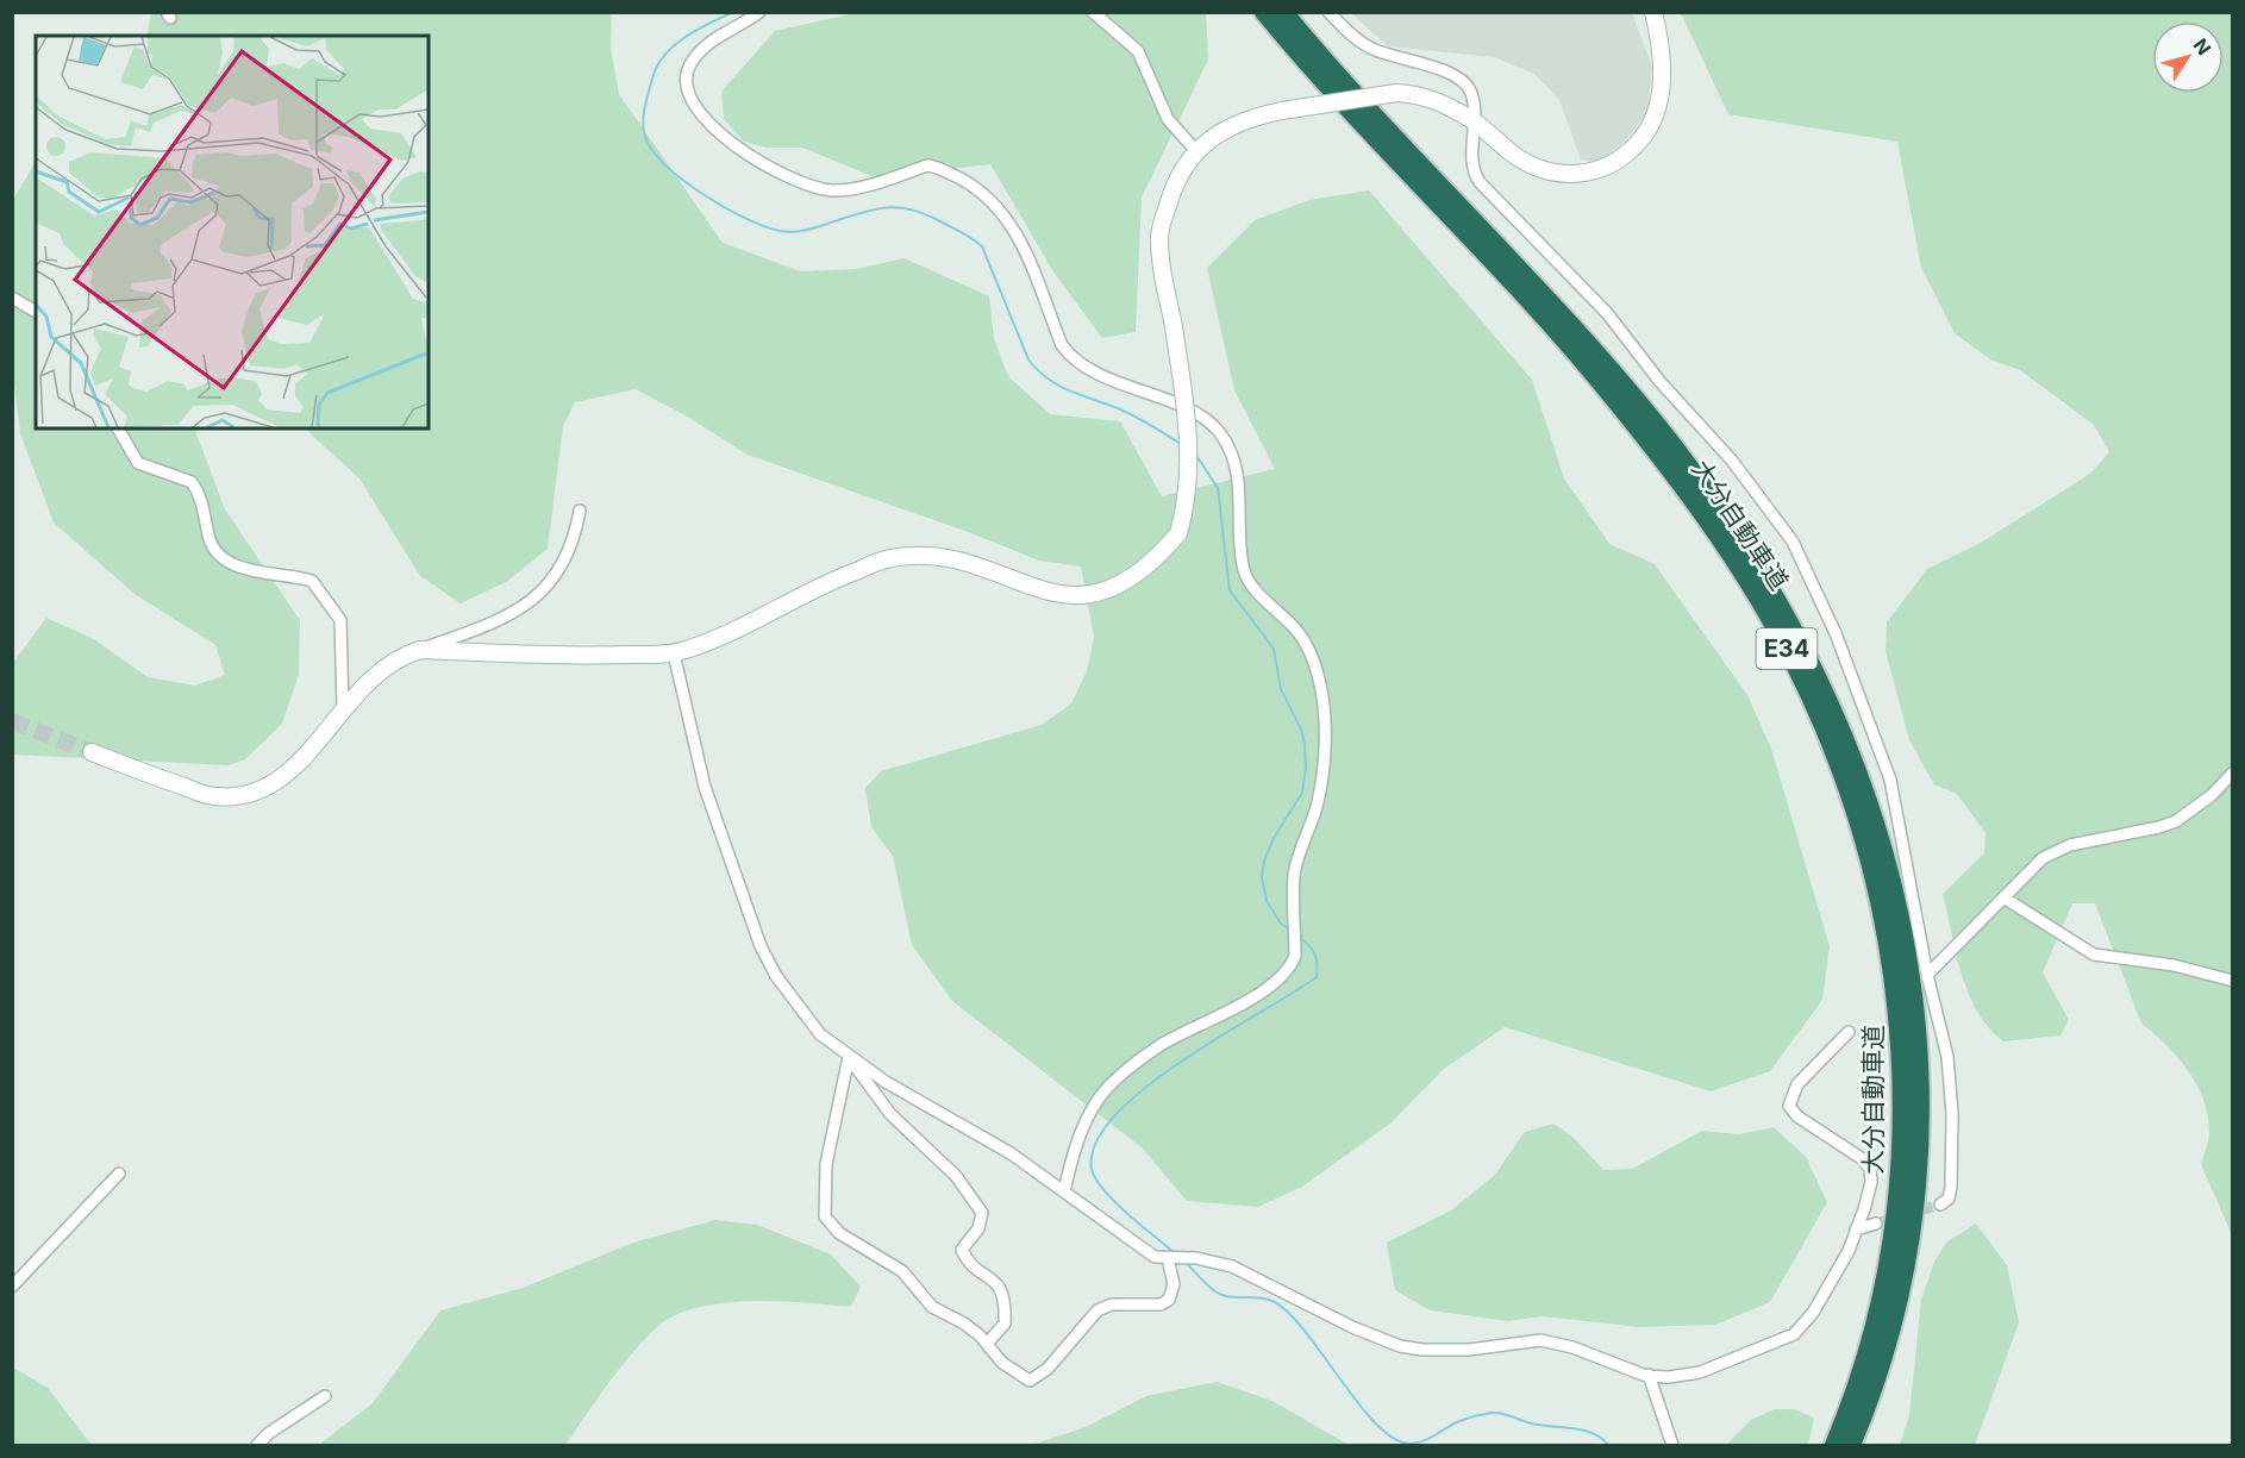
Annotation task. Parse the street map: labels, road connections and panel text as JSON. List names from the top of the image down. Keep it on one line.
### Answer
{"streets":{"highway":["大分自動車道","E34"]},"north":"top right"}
